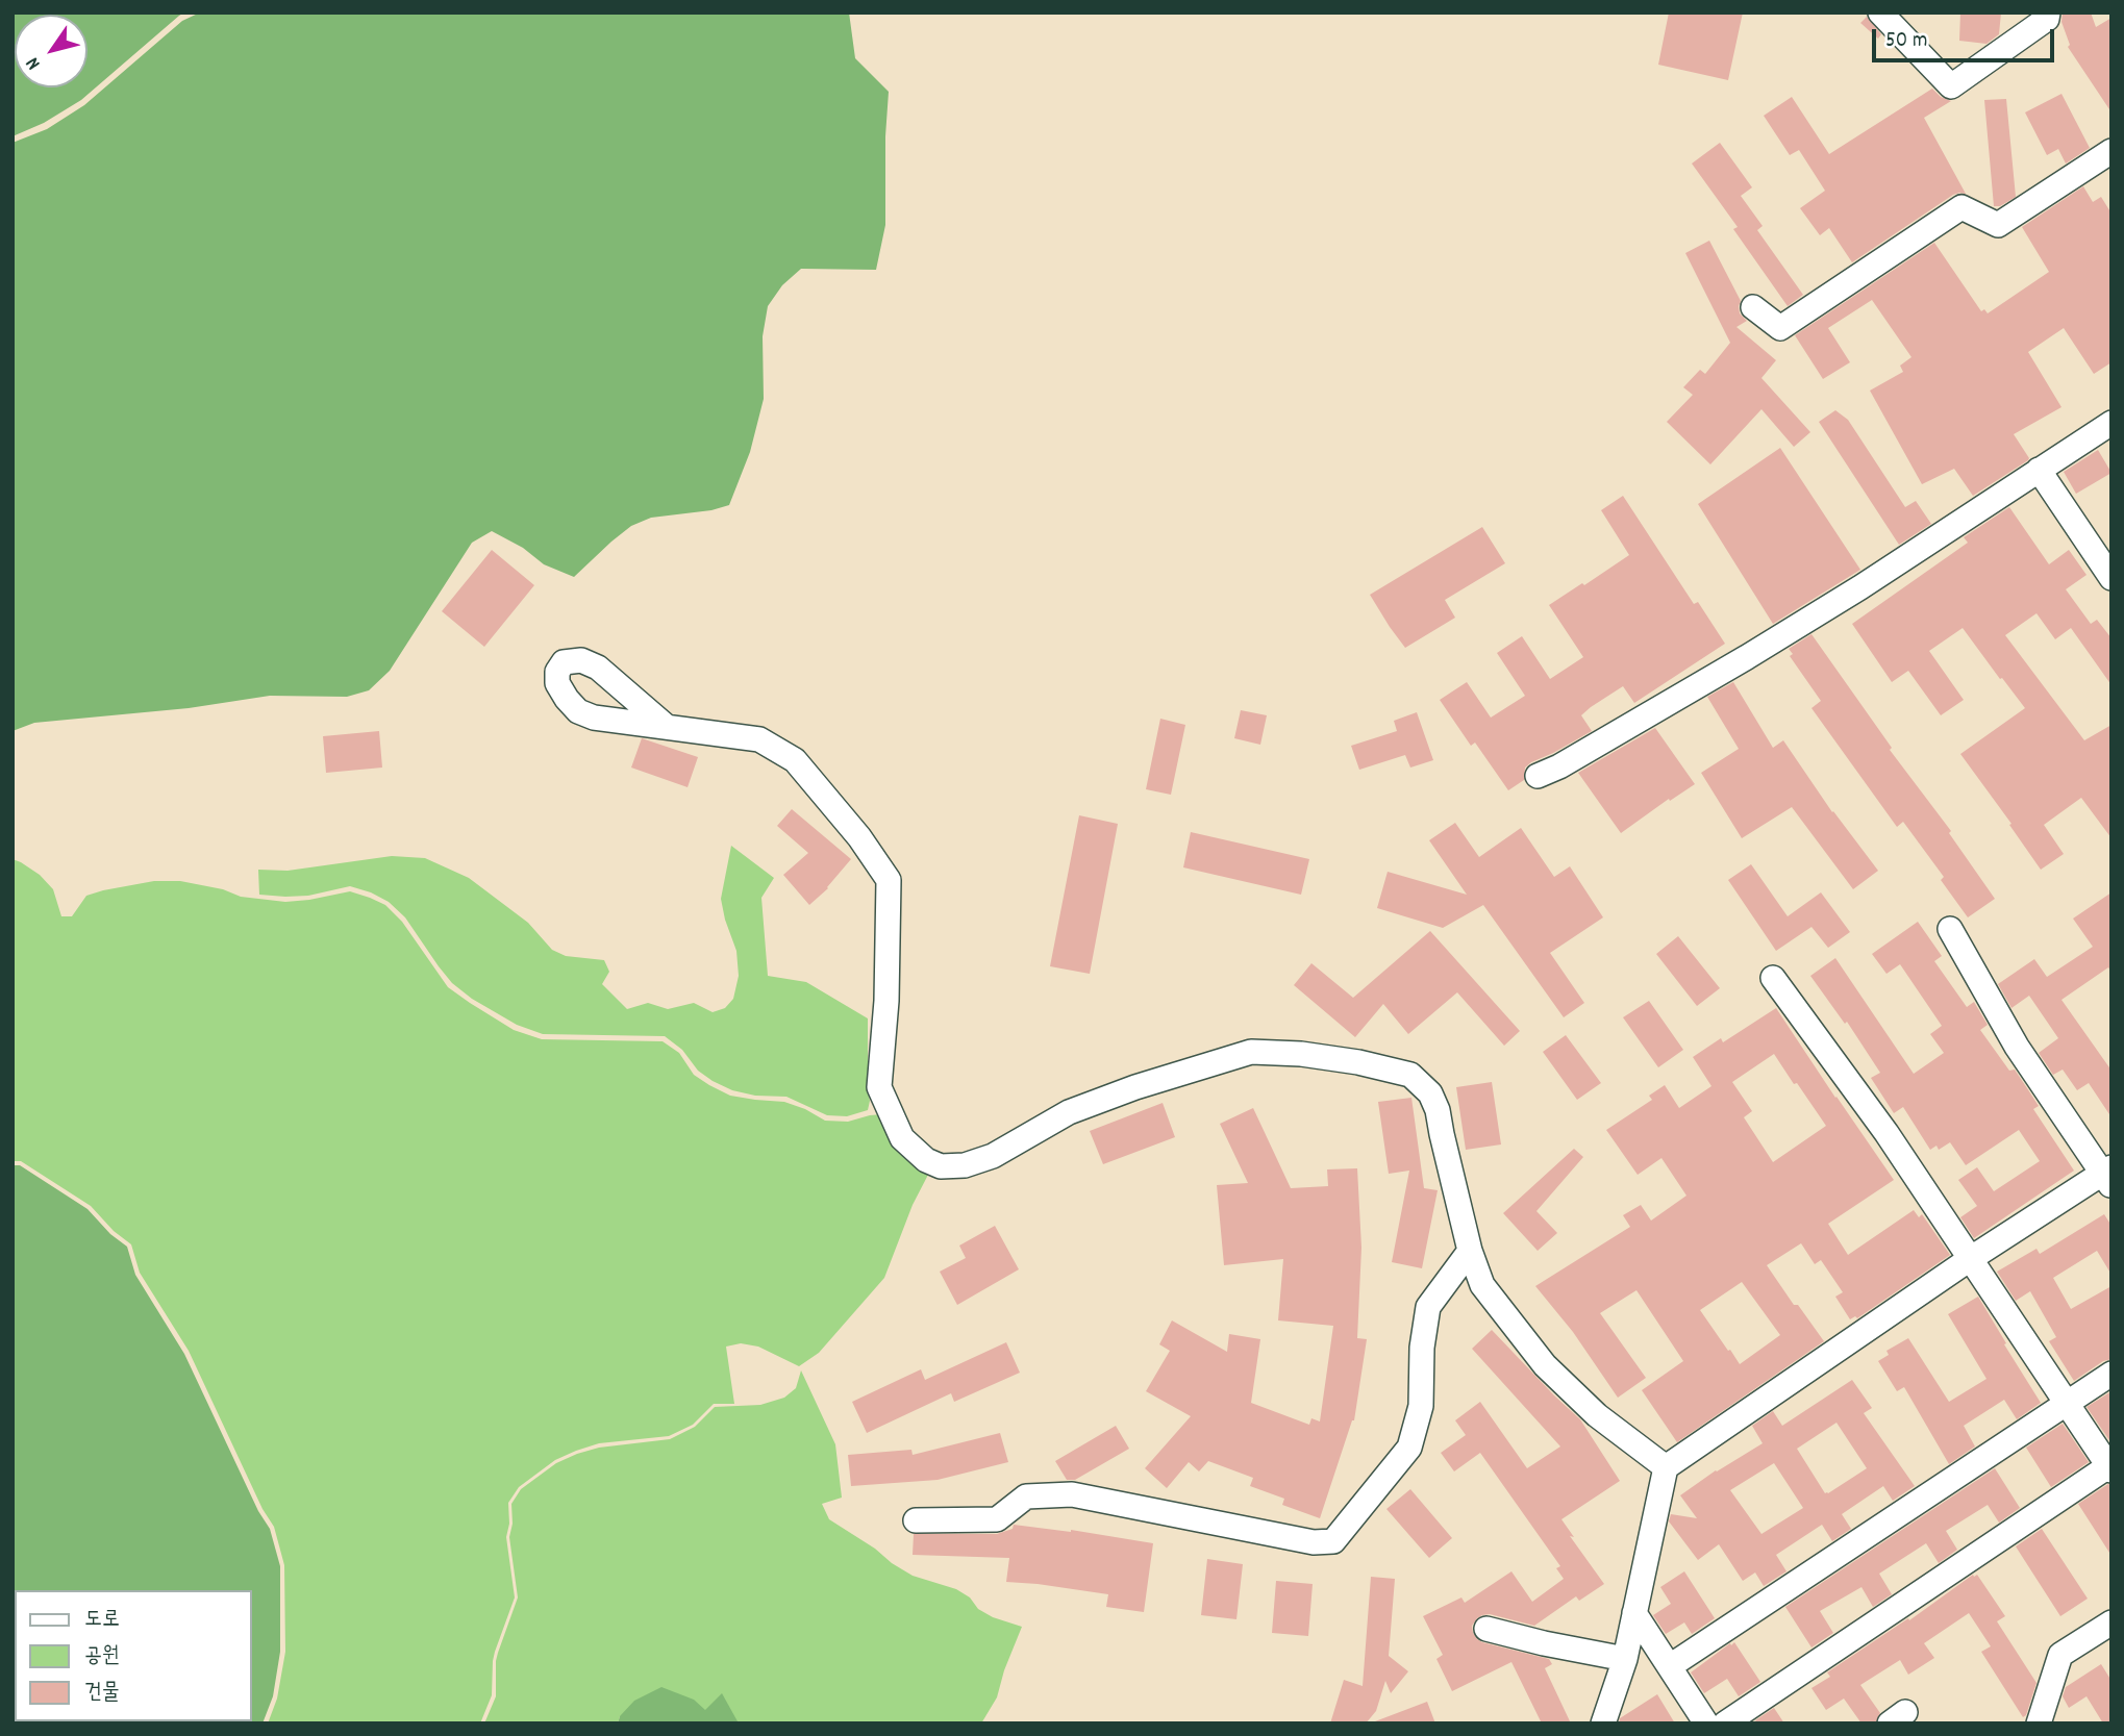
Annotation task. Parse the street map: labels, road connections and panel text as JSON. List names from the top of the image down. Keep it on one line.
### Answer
{"legend":["도로","공원","건물"],"scale_bar":"50 m","north":"bottom left"}
